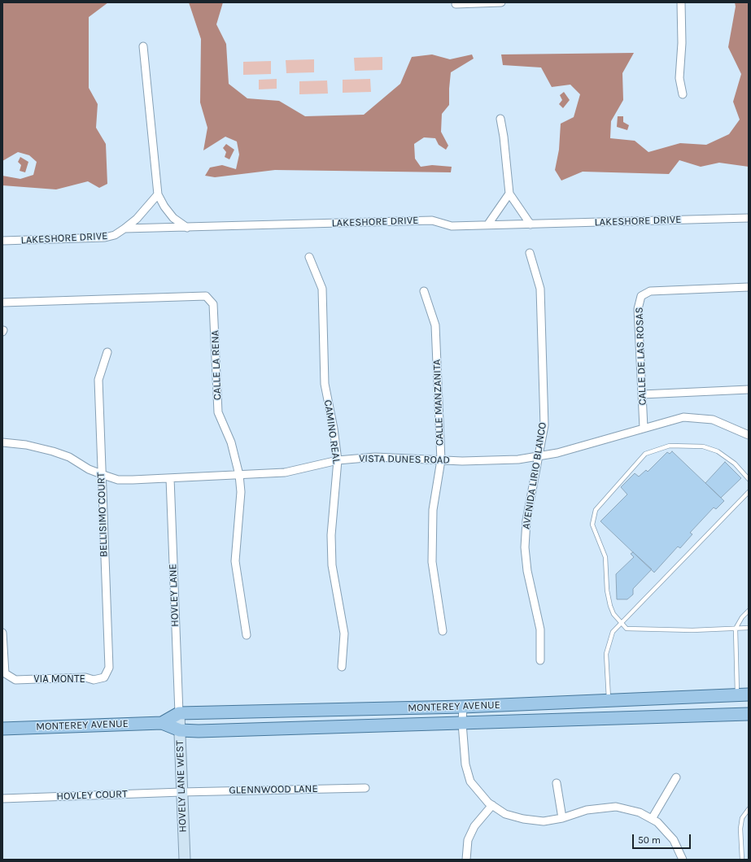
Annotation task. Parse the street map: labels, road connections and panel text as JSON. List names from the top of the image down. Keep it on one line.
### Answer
{"streets":{"main road":["MONTEREY AVENUE"],"street":["LAKESHORE DRIVE","CALLE DE LAS ROSAS","CALLE LA RENA","CALLE MANZANITA","CAMINO REAL","VISTA DUNES ROAD","AVENIDA LIRIO BLANCO","BELLISIMO COURT","HOVLEY LANE","VIA MONTE","HOVELY LANE WEST","GLENNWOOD LANE","HOVLEY COURT"]},"crossings":[["CALLE DE LAS ROSAS","VISTA DUNES ROAD"],["CALLE LA RENA","VISTA DUNES ROAD"],["CALLE MANZANITA","VISTA DUNES ROAD"],["CAMINO REAL","VISTA DUNES ROAD"],["VISTA DUNES ROAD","AVENIDA LIRIO BLANCO"],["VISTA DUNES ROAD","BELLISIMO COURT"],["VISTA DUNES ROAD","HOVLEY LANE"],["BELLISIMO COURT","VIA MONTE"],["HOVLEY LANE","MONTEREY AVENUE"],["HOVLEY LANE","HOVELY LANE WEST"],["MONTEREY AVENUE","HOVELY LANE WEST"],["HOVELY LANE WEST","GLENNWOOD LANE"],["HOVELY LANE WEST","HOVLEY COURT"],["GLENNWOOD LANE","HOVLEY COURT"]],"scale_bar":"50 m"}
